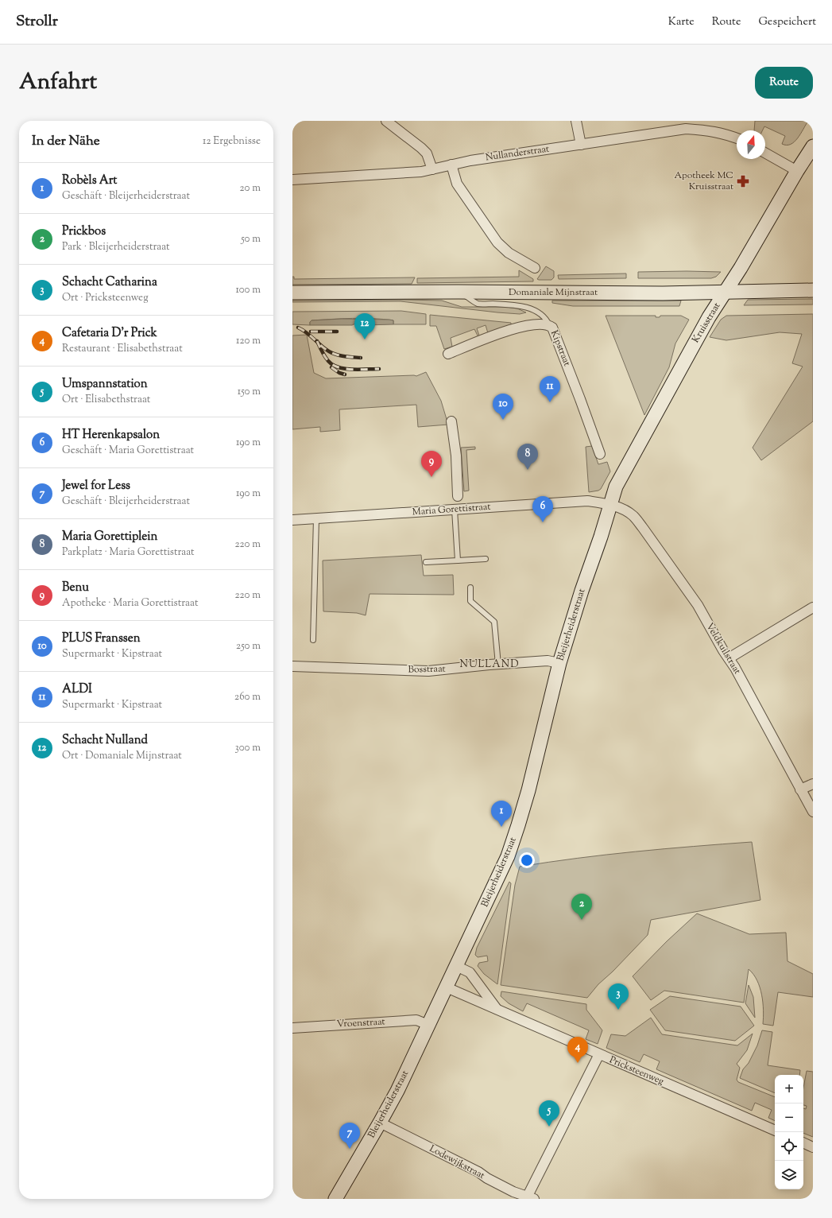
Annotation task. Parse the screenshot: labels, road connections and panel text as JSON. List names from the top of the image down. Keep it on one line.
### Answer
{"streets":{"street":["Nullanderstraat","Domaniale Mijnstraat","Kruisstraat","Kipstraat","Maria Gorettistraat","Bleijerheiderstraat","Veldkuilstraat","Bosstraat","Vroenstraat","Pricksteenweg","Lodewijkstraat"]},"crossings":[["Domaniale Mijnstraat","Kruisstraat"],["Kruisstraat","Maria Gorettistraat"],["Kruisstraat","Bleijerheiderstraat"],["Kruisstraat","Veldkuilstraat"],["Maria Gorettistraat","Bleijerheiderstraat"],["Maria Gorettistraat","Veldkuilstraat"],["Bleijerheiderstraat","Veldkuilstraat"],["Bleijerheiderstraat","Bosstraat"],["Bleijerheiderstraat","Vroenstraat"],["Bleijerheiderstraat","Pricksteenweg"],["Bleijerheiderstraat","Lodewijkstraat"]],"districts":["NULLAND"],"places":{"pharmacy":["Apotheek MC Kruisstraat"]},"north":"top","page":{"header":"Strollr","nav":["Karte","Route","Gespeichert"],"title":"Anfahrt","buttons":"Route","heading":["In der Nähe","12 Ergebnisse"],"list":[{"mark":"1","name":"Robèls Art","note":"Geschäft · Bleijerheiderstraat","value":"20 m"},{"mark":"2","name":"Prickbos","note":"Park · Bleijerheiderstraat","value":"50 m"},{"mark":"3","name":"Schacht Catharina","note":"Ort · Pricksteenweg","value":"100 m"},{"mark":"4","name":"Cafetaria D'r Prick","note":"Restaurant · Elisabethstraat","value":"120 m"},{"mark":"5","name":"Umspannstation","note":"Ort · Elisabethstraat","value":"150 m"},{"mark":"6","name":"HT Herenkapsalon","note":"Geschäft · Maria Gorettistraat","value":"190 m"},{"mark":"7","name":"Jewel for Less","note":"Geschäft · Bleijerheiderstraat","value":"190 m"},{"mark":"8","name":"Maria Gorettiplein","note":"Parkplatz · Maria Gorettistraat","value":"220 m"},{"mark":"9","name":"Benu","note":"Apotheke · Maria Gorettistraat","value":"220 m"},{"mark":"10","name":"PLUS Franssen","note":"Supermarkt · Kipstraat","value":"250 m"},{"mark":"11","name":"ALDI","note":"Supermarkt · Kipstraat","value":"260 m"},{"mark":"12","name":"Schacht Nulland","note":"Ort · Domaniale Mijnstraat","value":"300 m"}],"pins":["12","11","10","8","9","6","1","2","3","4","5","7"],"map_buttons":["+","−"]}}
